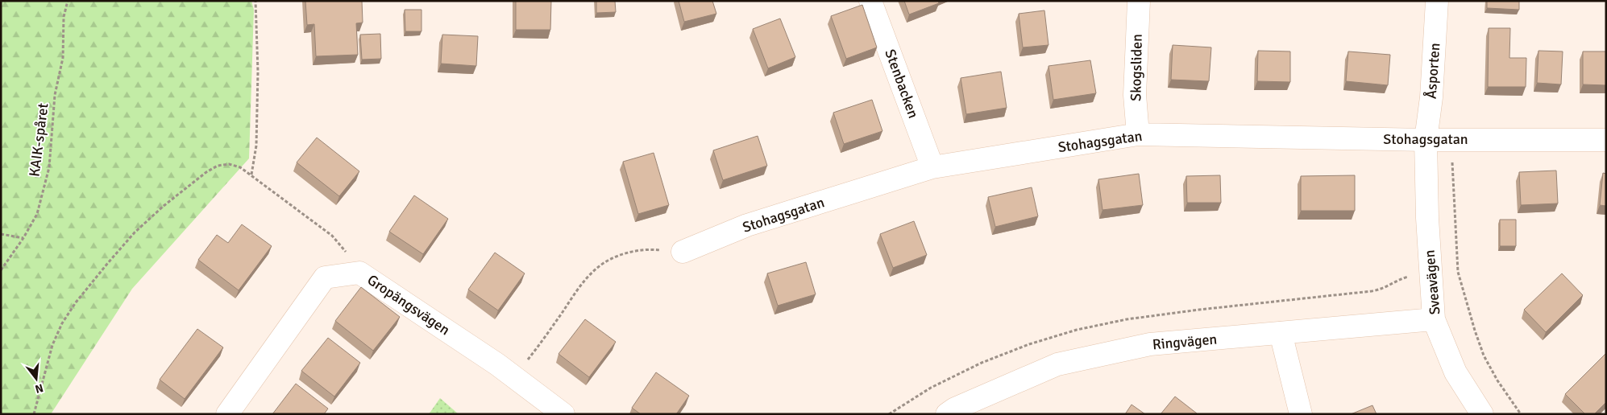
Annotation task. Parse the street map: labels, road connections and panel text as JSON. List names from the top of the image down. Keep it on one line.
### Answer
{"streets":{"street":["Skogsliden","Åsporten","Stenbacken","Stohagsgatan","Sveavägen","Gropängsvägen","Ringvägen"],"path":["KAIK-spåret"]},"crossings":[["Skogsliden","Stohagsgatan"],["Åsporten","Stohagsgatan"],["Åsporten","Sveavägen"],["Stenbacken","Stohagsgatan"],["Stohagsgatan","Sveavägen"],["Sveavägen","Ringvägen"]],"north":"bottom"}
